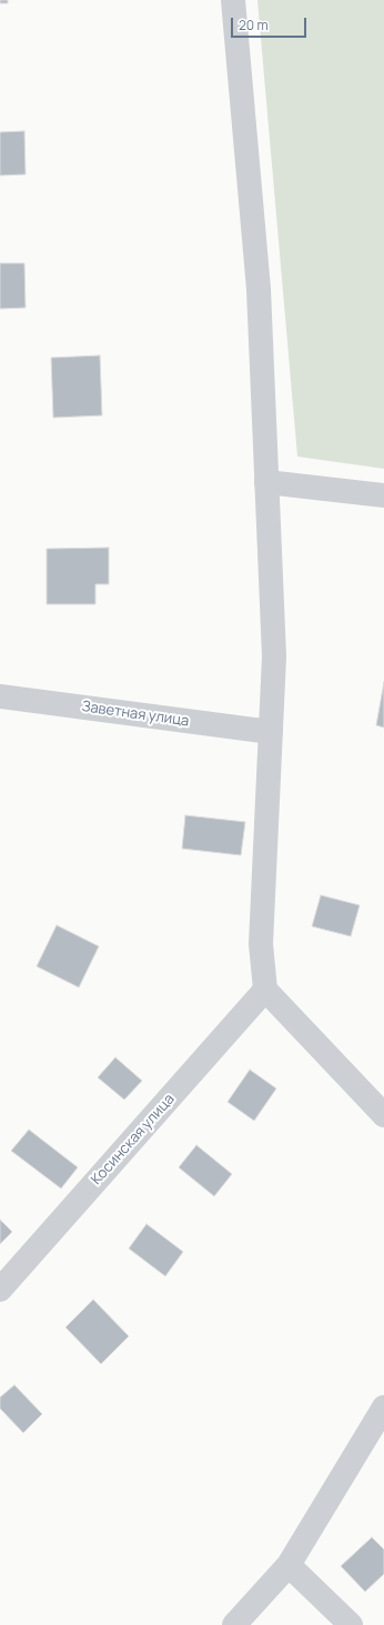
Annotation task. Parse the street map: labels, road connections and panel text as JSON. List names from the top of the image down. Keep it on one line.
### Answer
{"streets":{"street":["Заветная улица","Косинская улица"]},"scale_bar":"20 m"}
